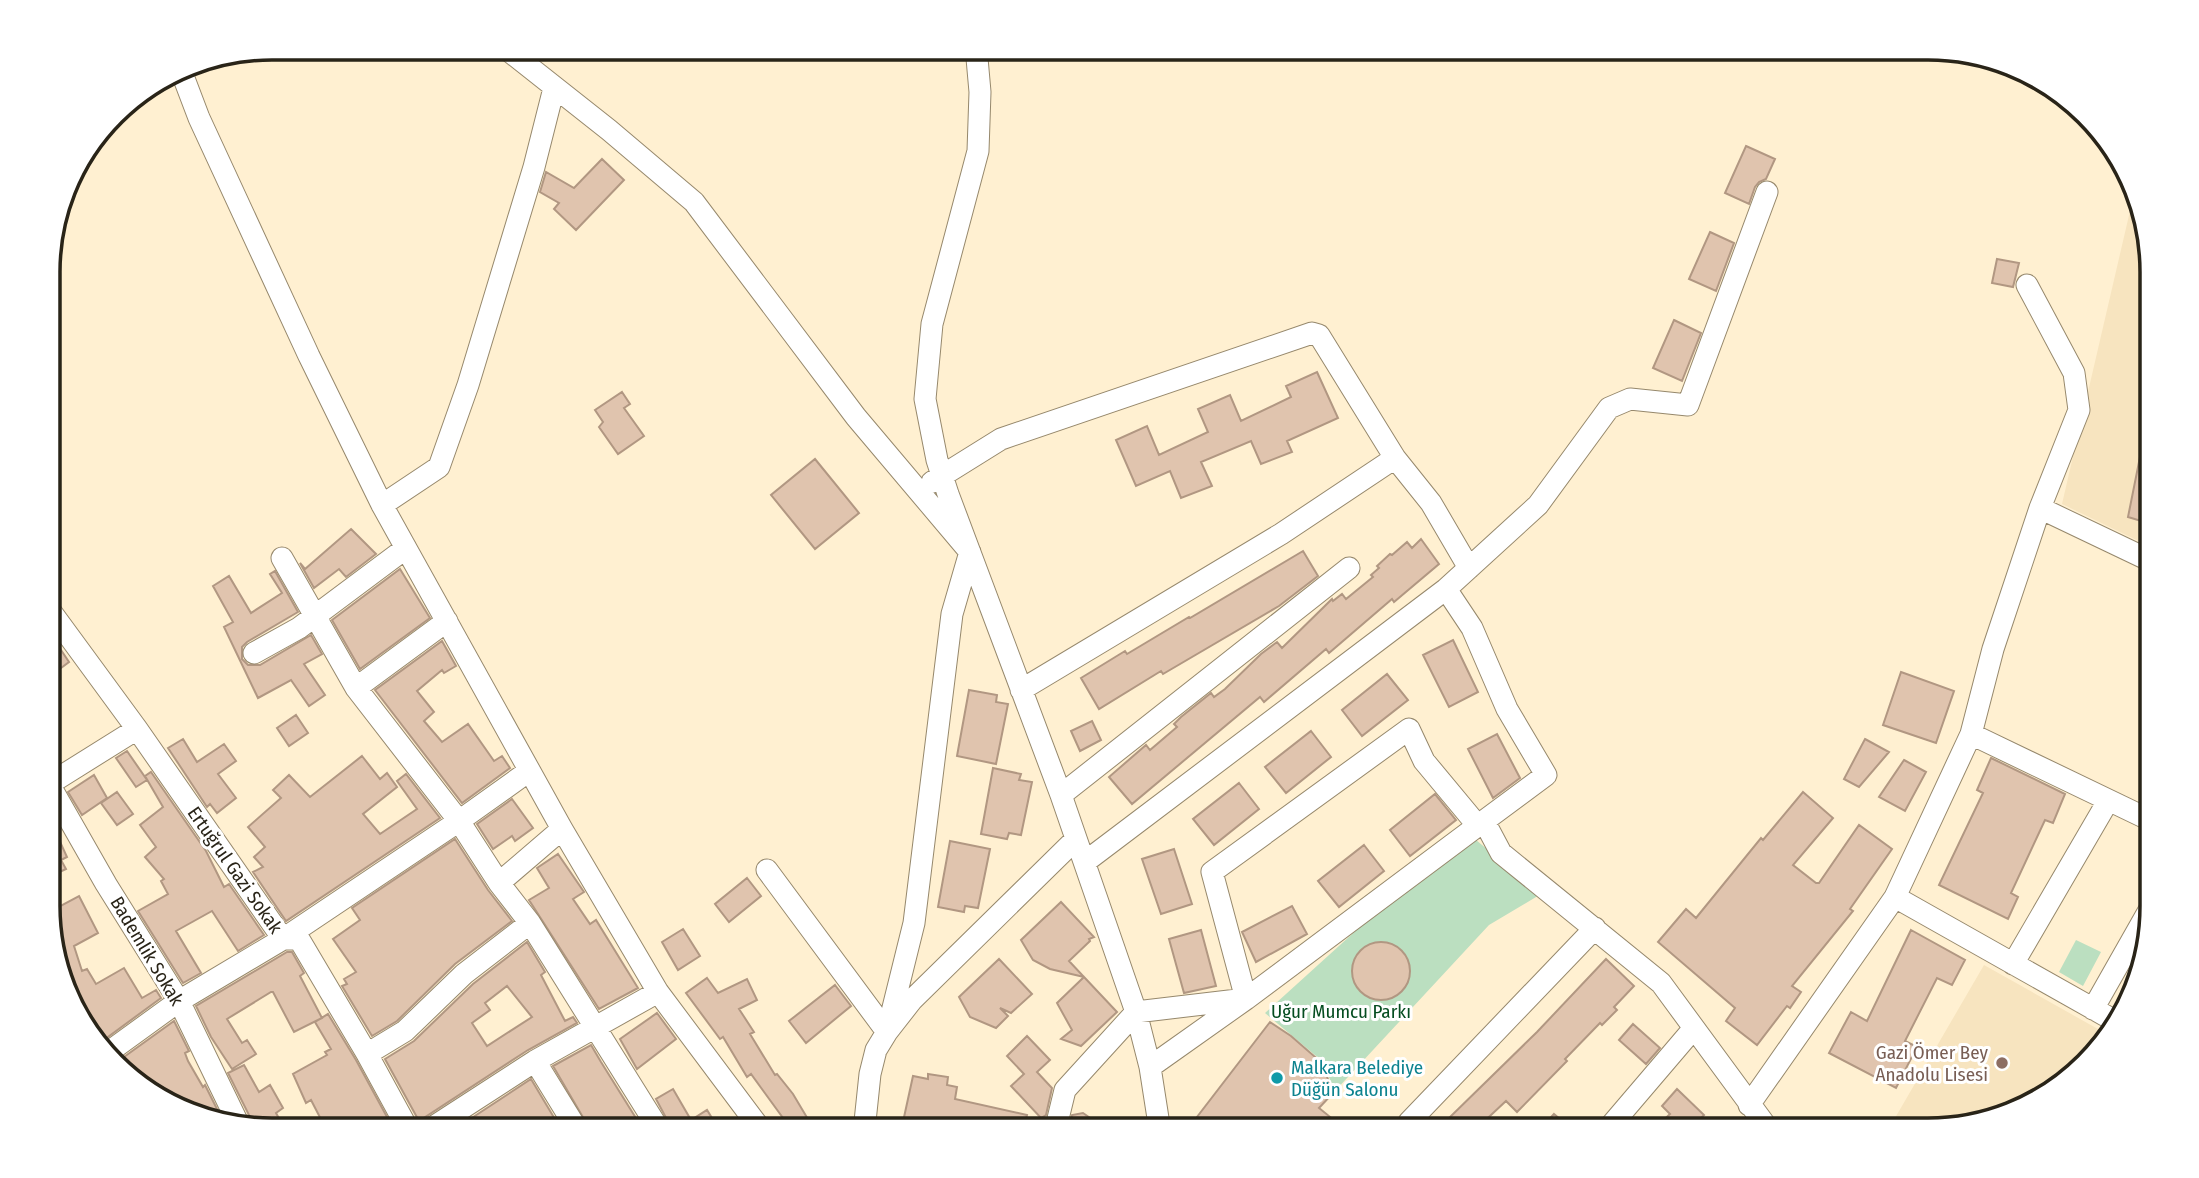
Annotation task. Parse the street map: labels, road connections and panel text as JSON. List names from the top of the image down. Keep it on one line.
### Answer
{"streets":{"street":["Ertuğrul Gazi Sokak","Bademlik Sokak"]},"parks":["Uğur Mumcu Parkı"],"places":["Gazi Ömer Bey Anadolu Lisesi","Malkara Belediye Düğün Salonu"]}
